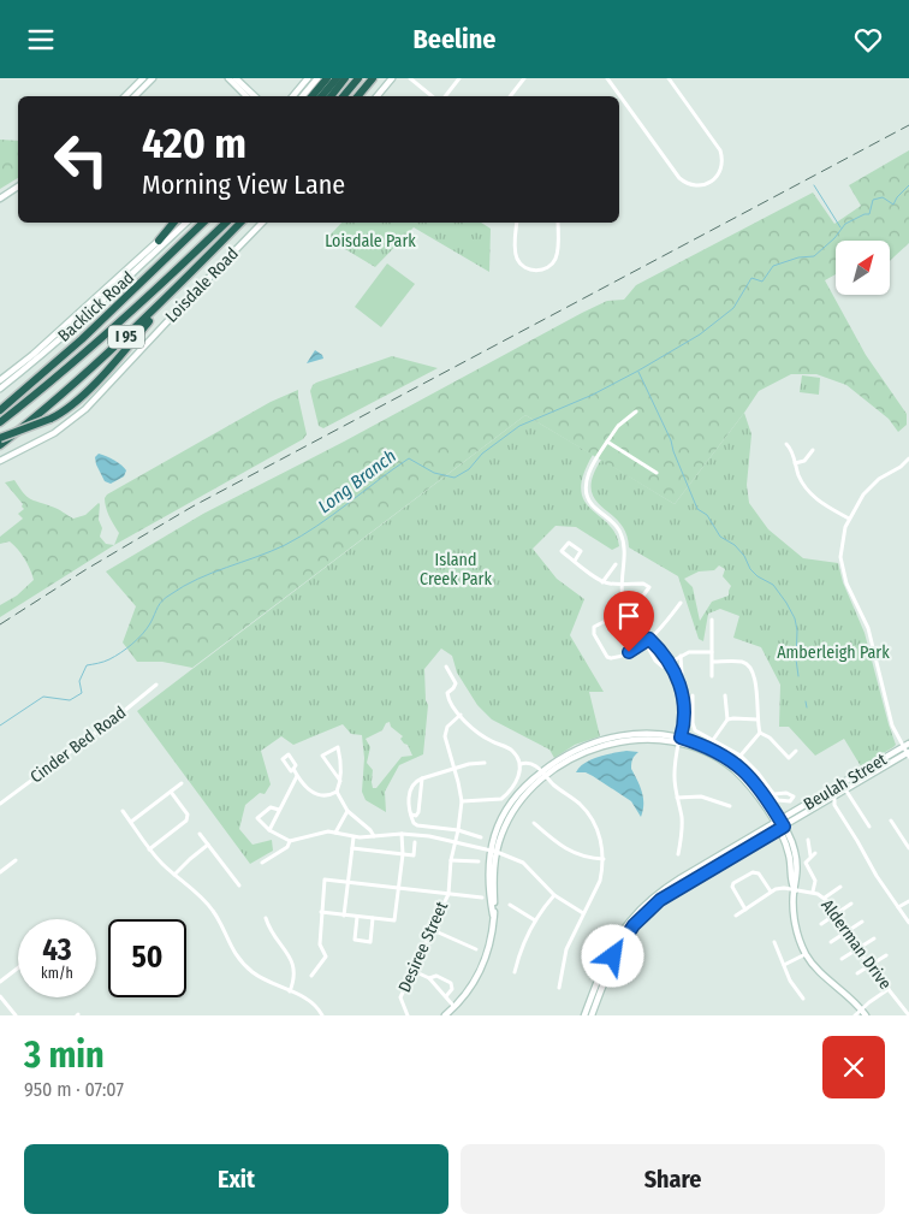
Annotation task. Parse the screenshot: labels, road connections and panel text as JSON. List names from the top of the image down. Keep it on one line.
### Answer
{"streets":{"highway":["I 95"],"main road":["Loisdale Road","Backlick Road","Beulah Street"],"street":["Cinder Bed Road","Alderman Drive","Desiree Street"]},"water":["Long Branch"],"parks":["Loisdale Park","Island Creek Park","Amberleigh Park"],"north":"top right","page":{"header":"Beeline","turn":["420 m","Morning View Lane"],"speed":"43 km/h","limit":"50","heading":["3 min","950 m · 07:07"],"buttons":["Exit","Share"]}}
